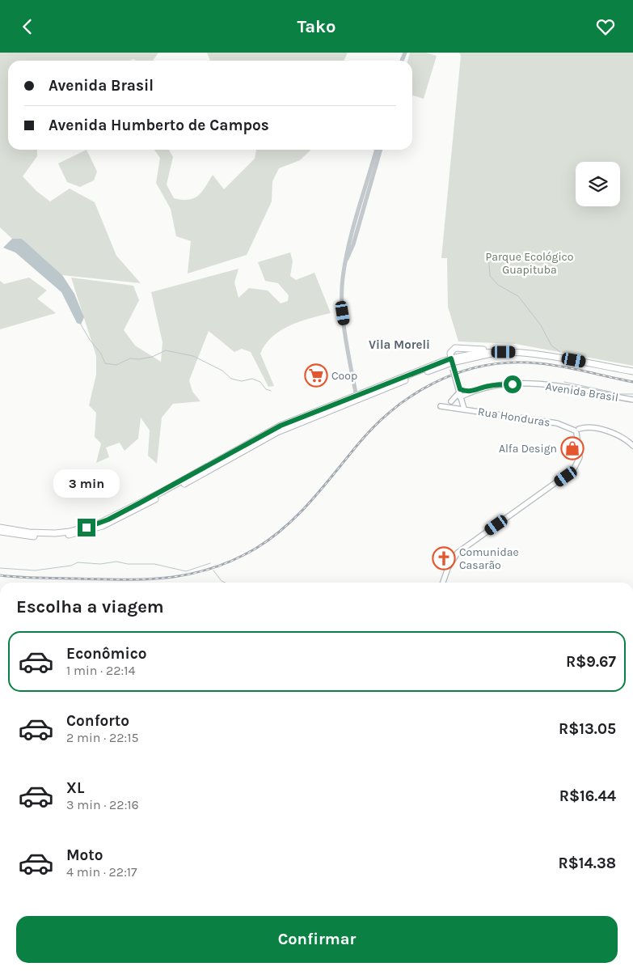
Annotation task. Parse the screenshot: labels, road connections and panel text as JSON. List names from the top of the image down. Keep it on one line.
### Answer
{"streets":{"main road":["Avenida Brasil","Rua Honduras"]},"crossings":[["Avenida Brasil","Rua Honduras"]],"districts":["Vila Moreli"],"parks":["Parque Ecológico Guapituba"],"places":{"supermarket":["Coop"],"shop":["Alfa Design"],"church":["Comunidae Casarão"]},"page":{"header":"Tako","banner":["Avenida Brasil","Avenida Humberto de Campos"],"bubble":"3 min","heading":"Escolha a viagem","list":[{"name":"Econômico","note":"1 min · 22:14","value":"R$9.67"},{"name":"Conforto","note":"2 min · 22:15","value":"R$13.05"},{"name":"XL","note":"3 min · 22:16","value":"R$16.44"},{"name":"Moto","note":"4 min · 22:17","value":"R$14.38"}],"buttons":"Confirmar"}}
